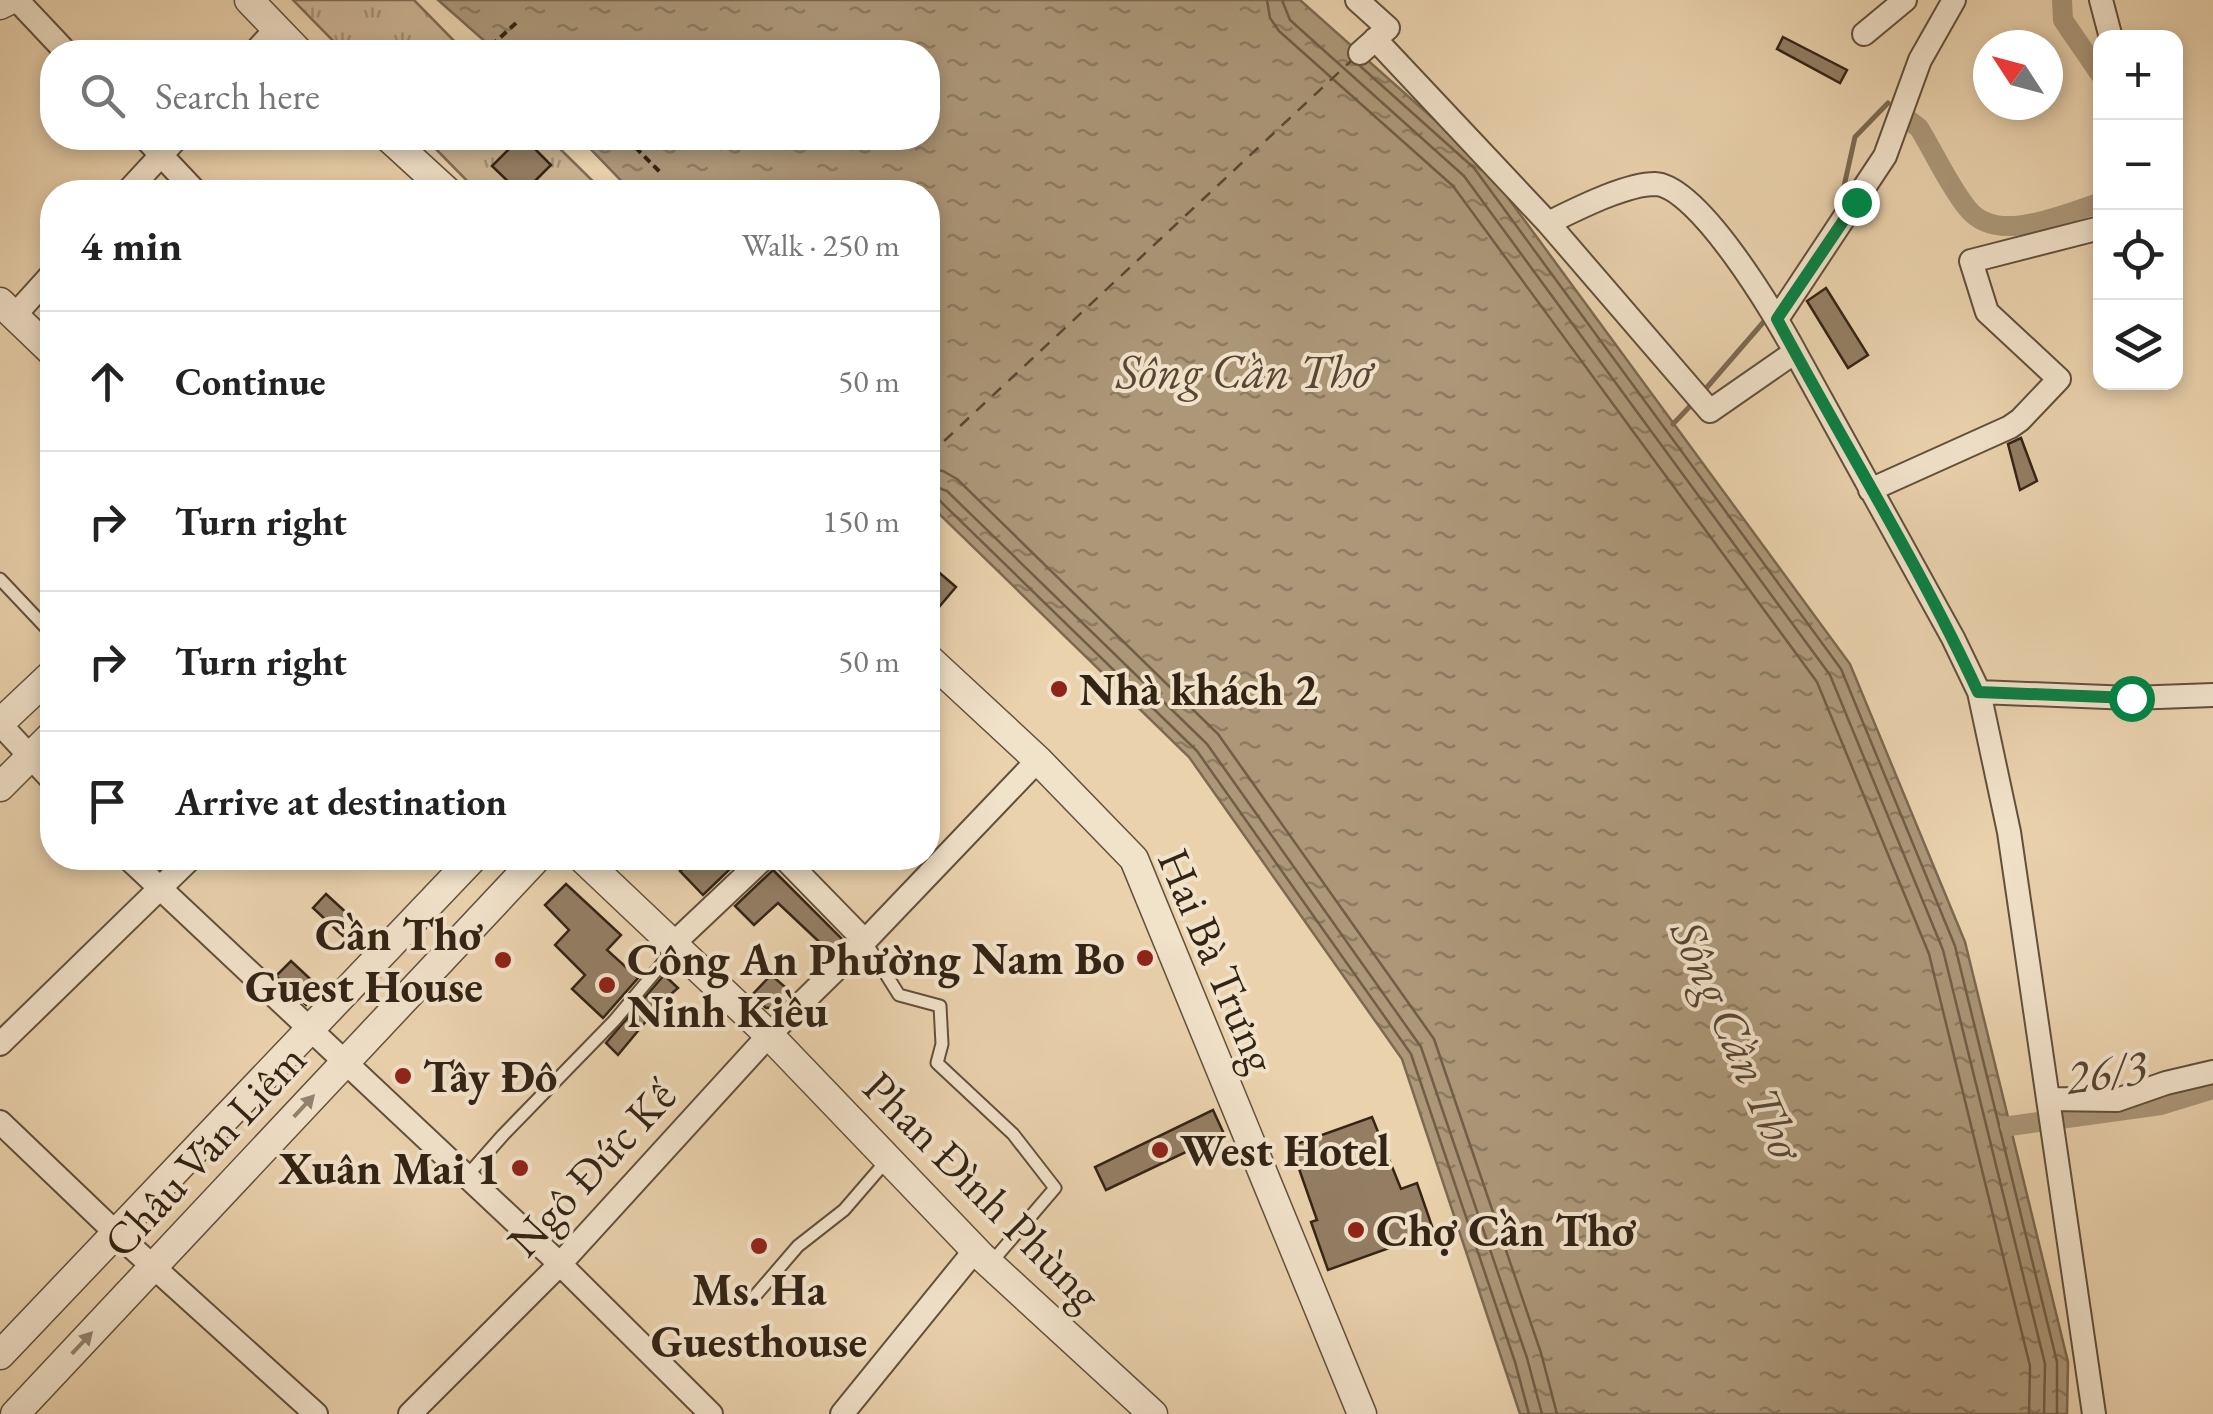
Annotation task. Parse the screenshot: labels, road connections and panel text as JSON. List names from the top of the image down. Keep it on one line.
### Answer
{"streets":{"street":["Hai Bà Trưng","Châu Văn Liêm","Ngô Đức Kế","Phan Đình Phùng"]},"crossings":[["Hai Bà Trưng","Ngô Đức Kế"],["Ngô Đức Kế","Phan Đình Phùng"]],"water":["Sông Cần Thơ","26/3"],"places":["Nhà khách 2","Nam Bo","Cần Thơ Guest House","Công An Phường Ninh Kiều","Tây Đô","West Hotel","Xuân Mai 1","Chợ Cần Thơ","Ms. Ha Guesthouse"],"north":"top left","page":{"map_buttons":["+","−"],"search":"Search here","heading":["4 min","Walk · 250 m"],"list":[["Continue","50 m"],["Turn right","150 m"],["Turn right","50 m"],"Arrive at destination"]}}
